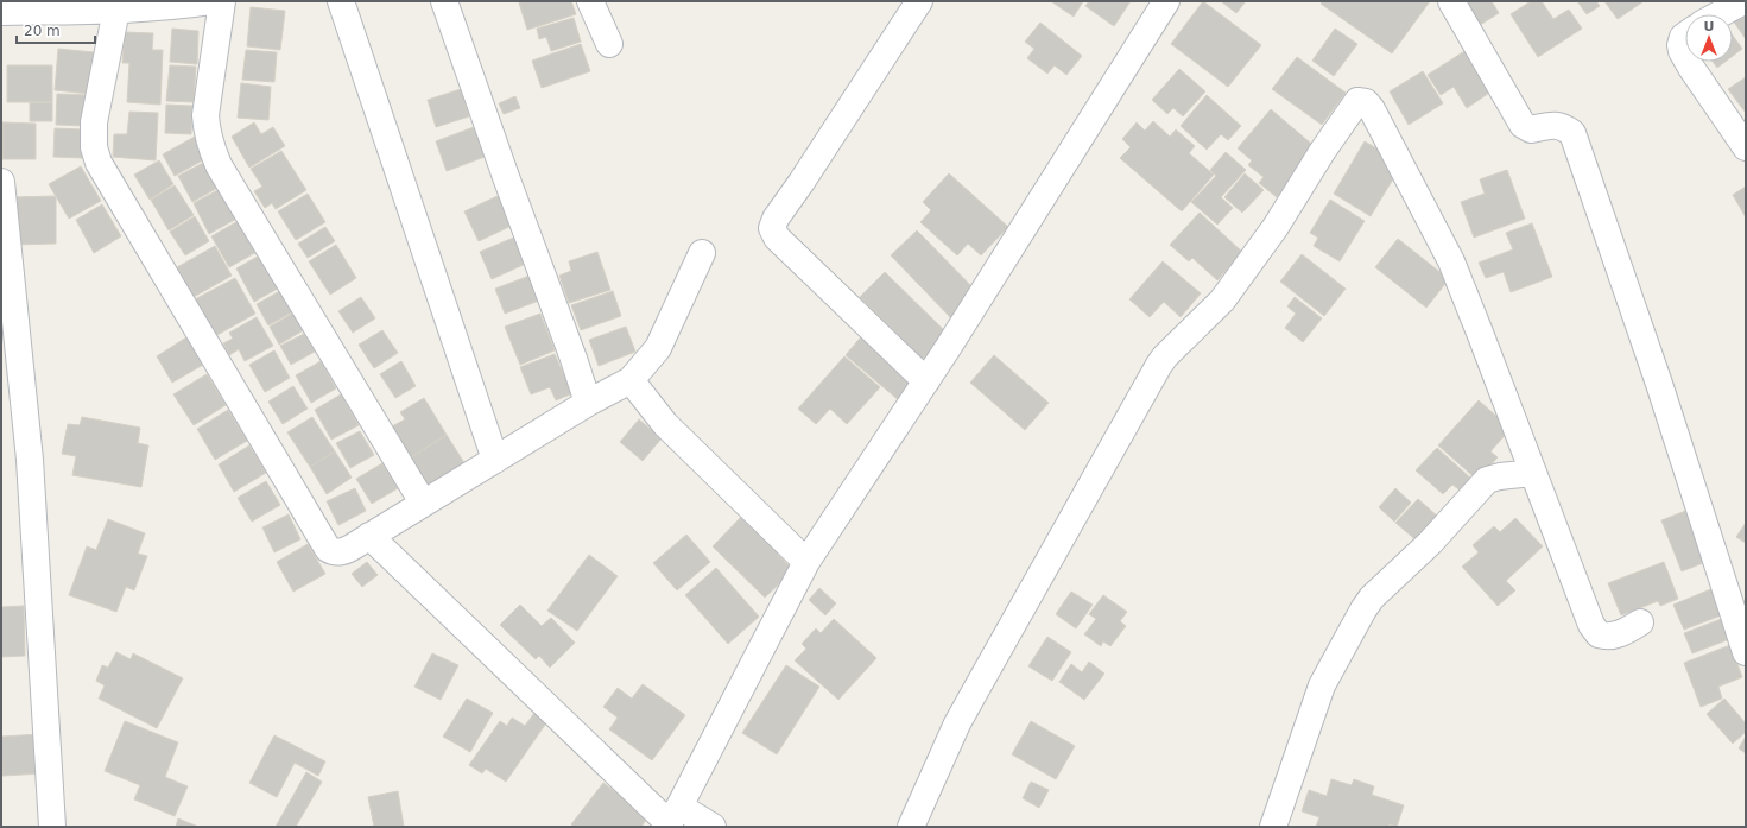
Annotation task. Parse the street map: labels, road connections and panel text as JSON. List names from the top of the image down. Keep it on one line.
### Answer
{"scale_bar":"20 m","north":"top"}
